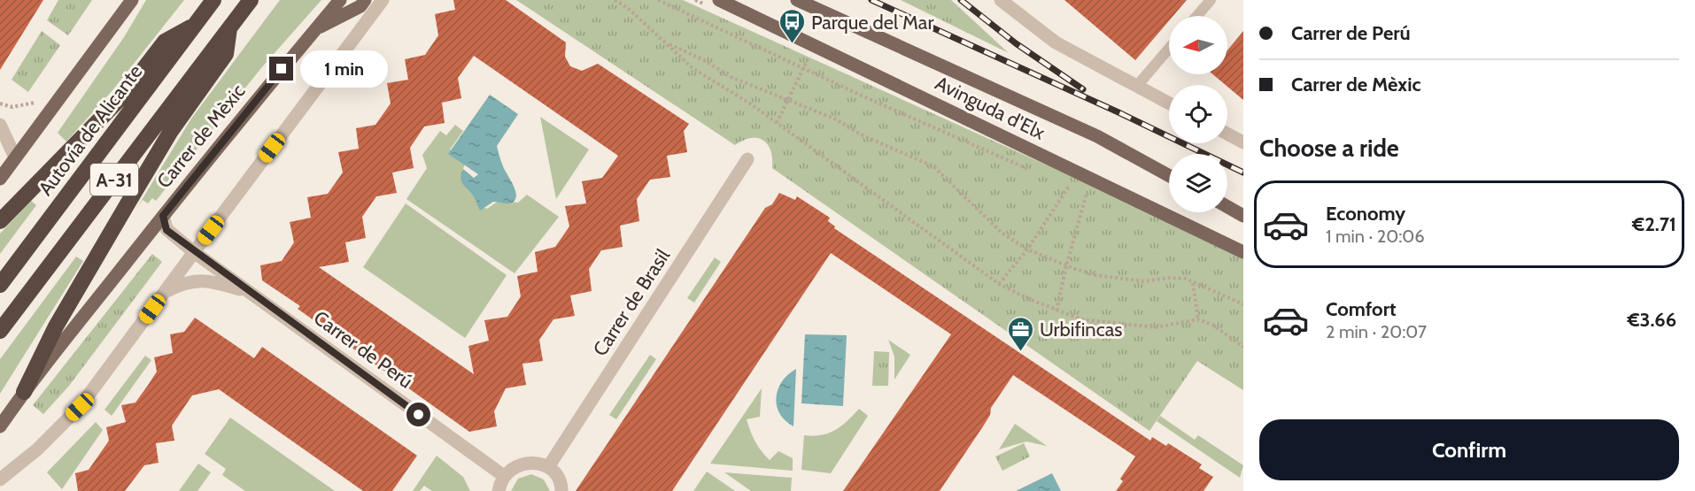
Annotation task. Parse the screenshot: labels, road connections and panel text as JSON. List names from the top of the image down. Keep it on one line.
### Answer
{"streets":{"highway":["Autovía de Alicante","A-31"],"main road":["Avinguda d'Elx","Carrer de Mèxic"],"street":["Carrer de Brasil","Carrer de Perú"]},"crossings":[["Carrer de Mèxic","Carrer de Perú"]],"places":{"bus stop":["Parque del Mar"],"office":["Urbifincas"]},"north":"left","page":{"banner":["Carrer de Perú","Carrer de Mèxic"],"bubble":"1 min","heading":"Choose a ride","list":[{"name":"Economy","note":"1 min · 20:06","value":"€2.71"},{"name":"Comfort","note":"2 min · 20:07","value":"€3.66"}],"buttons":"Confirm"}}
